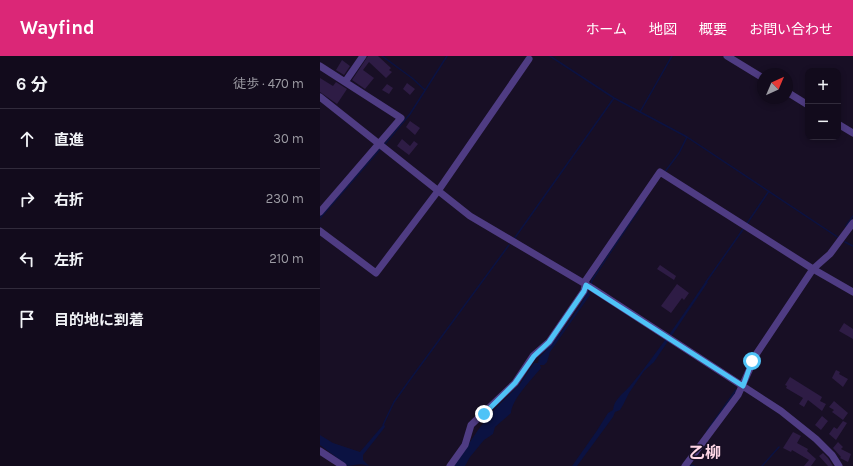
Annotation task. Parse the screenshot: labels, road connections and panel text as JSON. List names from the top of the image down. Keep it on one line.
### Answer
{"districts":["乙柳"],"north":"top right","page":{"header":"Wayfind","nav":["ホーム","地図","概要","お問い合わせ"],"heading":["6 分","徒歩 · 470 m"],"map_buttons":["+","−"],"list":[["直進","30 m"],["右折","230 m"],["左折","210 m"],"目的地に到着"]}}
